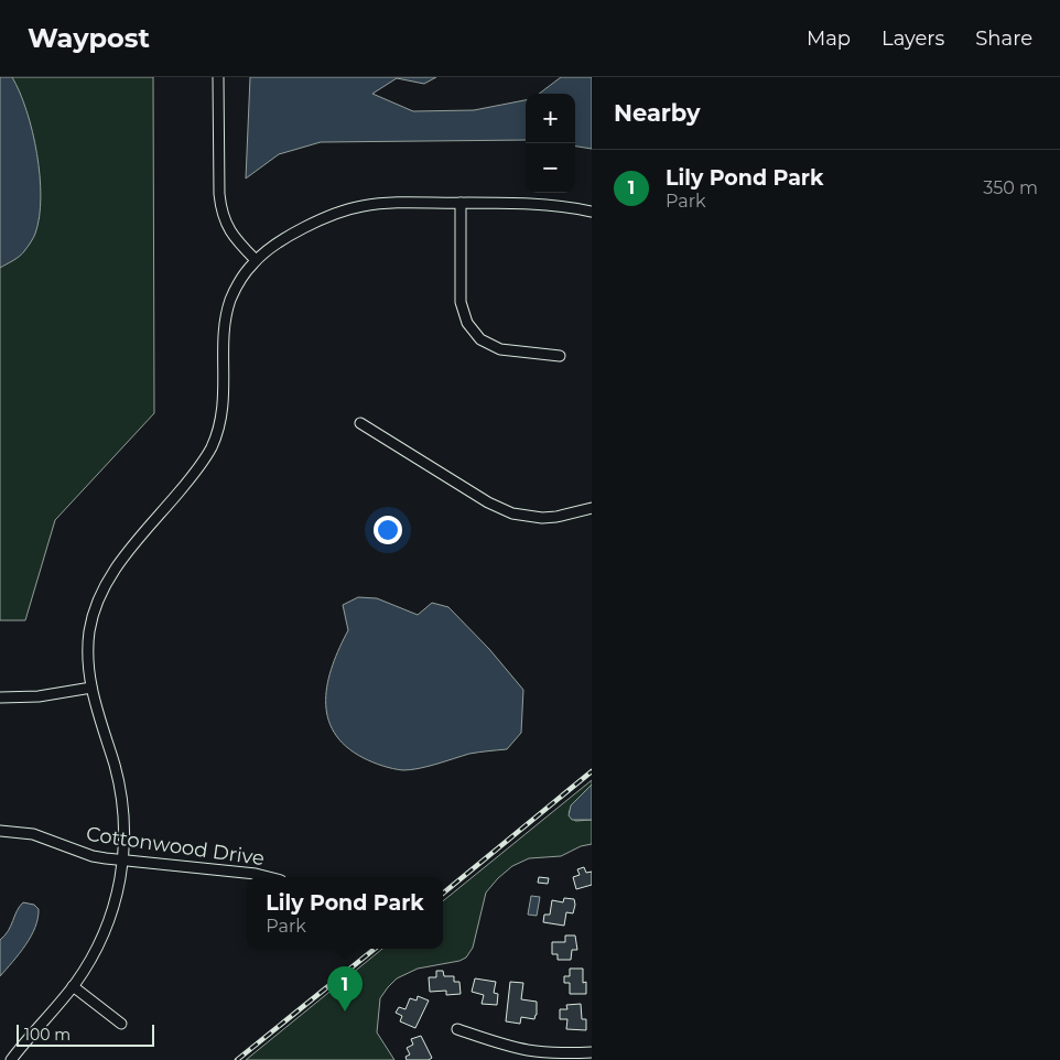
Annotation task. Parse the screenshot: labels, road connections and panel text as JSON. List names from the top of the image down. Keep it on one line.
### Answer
{"streets":{"street":["Cottonwood Drive"]},"scale_bar":"100 m","page":{"header":"Waypost","nav":["Map","Layers","Share"],"heading":"Nearby","map_buttons":["+","−"],"list":[{"mark":"1","name":"Lily Pond Park","note":"Park","value":"350 m"}],"popup":["Lily Pond Park","Park"],"pins":"1","scale":"100 m"}}
